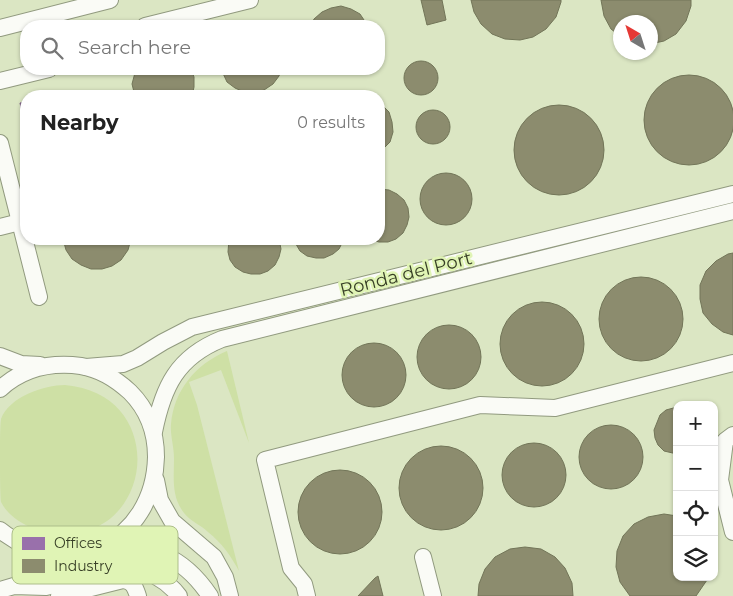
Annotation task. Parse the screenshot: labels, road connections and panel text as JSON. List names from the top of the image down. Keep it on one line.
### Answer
{"streets":{"street":["Ronda del Port"]},"legend":["Offices","Industry"],"north":"top left","page":{"search":"Search here","heading":["Nearby","0 results"],"map_buttons":["+","−"]}}
